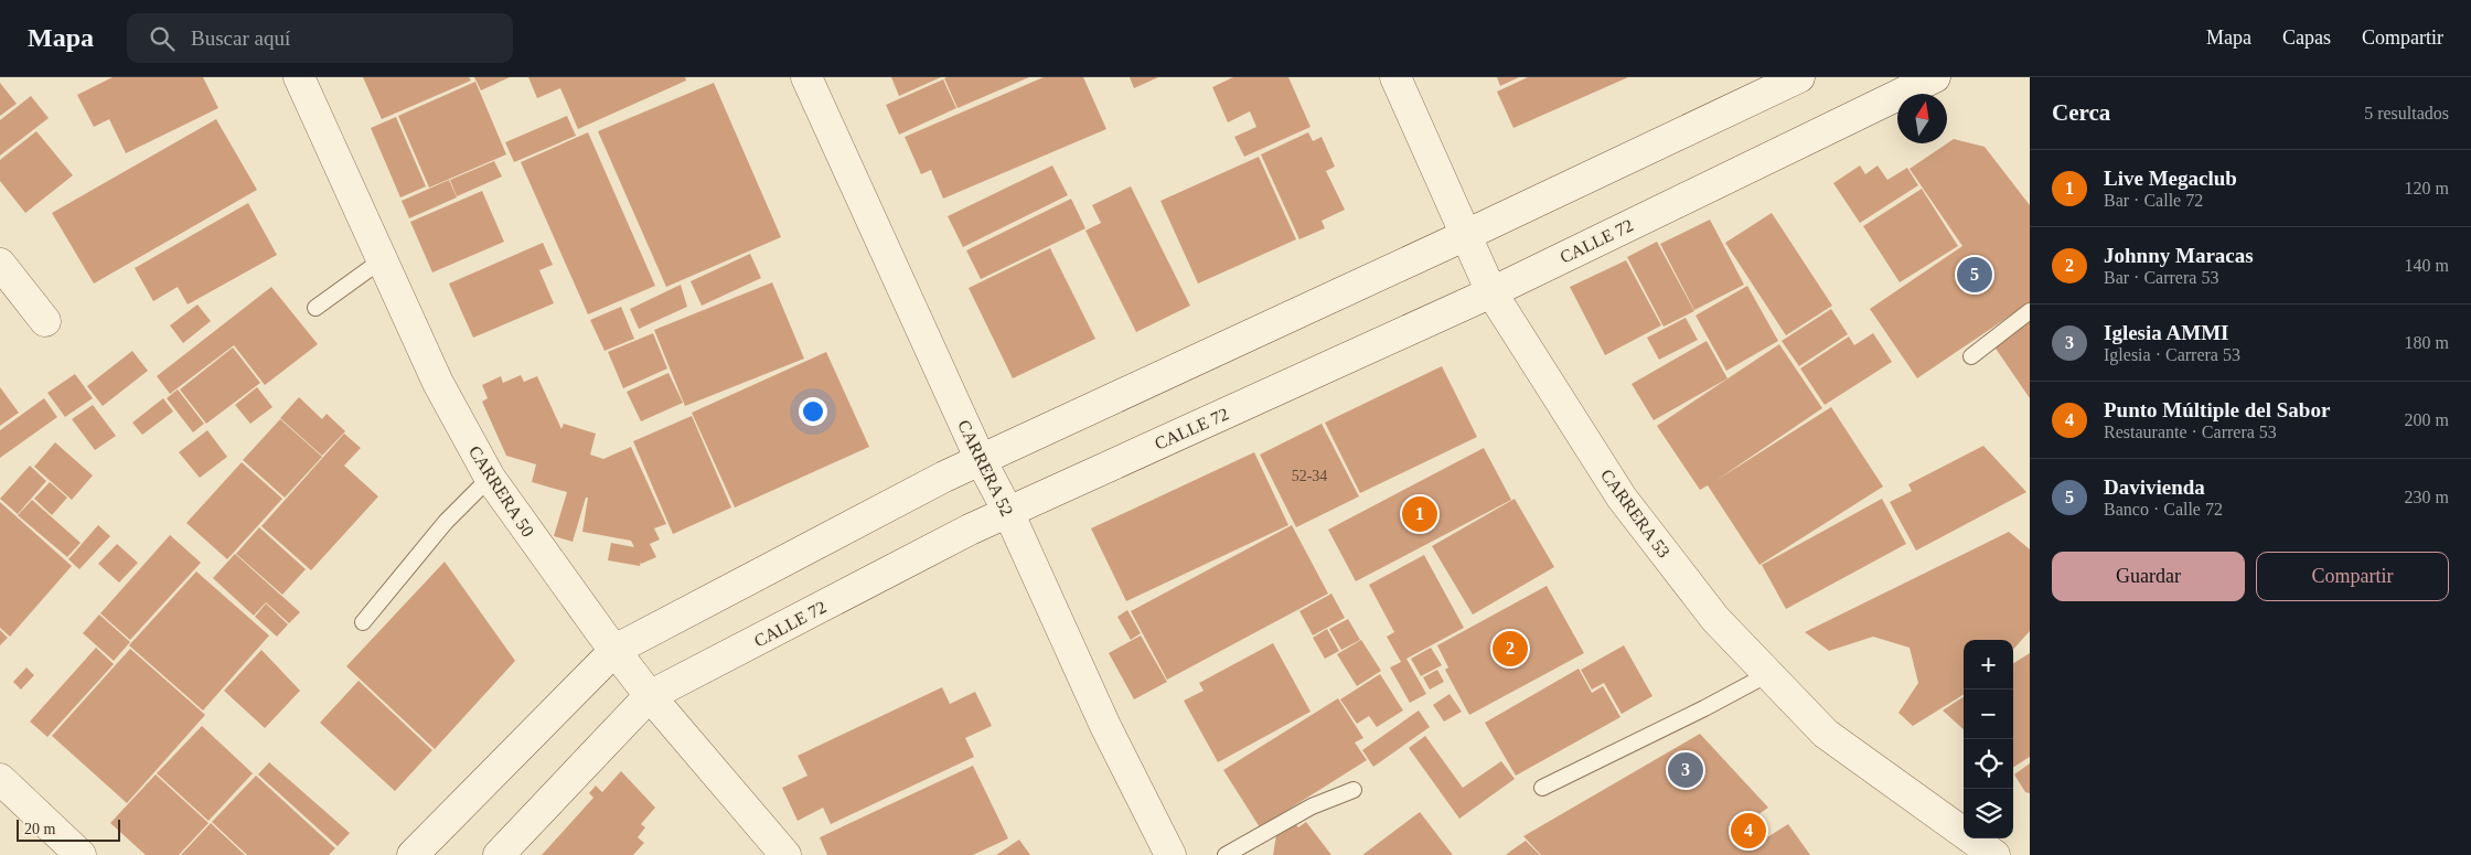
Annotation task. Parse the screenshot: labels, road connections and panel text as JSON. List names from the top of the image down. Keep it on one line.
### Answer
{"streets":{"main road":["CALLE 72","CARRERA 52","CARRERA 50","CARRERA 53"]},"crossings":[["CALLE 72","CARRERA 52"],["CALLE 72","CARRERA 50"],["CALLE 72","CARRERA 53"]],"house_numbers":["52-34"],"scale_bar":"20 m","north":"top","page":{"header":"Mapa","search":"Buscar aquí","nav":["Mapa","Capas","Compartir"],"heading":["Cerca","5 resultados"],"list":[{"mark":"1","name":"Live Megaclub","note":"Bar · Calle 72","value":"120 m"},{"mark":"2","name":"Johnny Maracas","note":"Bar · Carrera 53","value":"140 m"},{"mark":"3","name":"Iglesia AMMI","note":"Iglesia · Carrera 53","value":"180 m"},{"mark":"4","name":"Punto Múltiple del Sabor","note":"Restaurante · Carrera 53","value":"200 m"},{"mark":"5","name":"Davivienda","note":"Banco · Calle 72","value":"230 m"}],"pins":["5","1","2","3","4"],"buttons":["Guardar","Compartir"],"map_buttons":["+","−"],"scale":"20 m"}}
